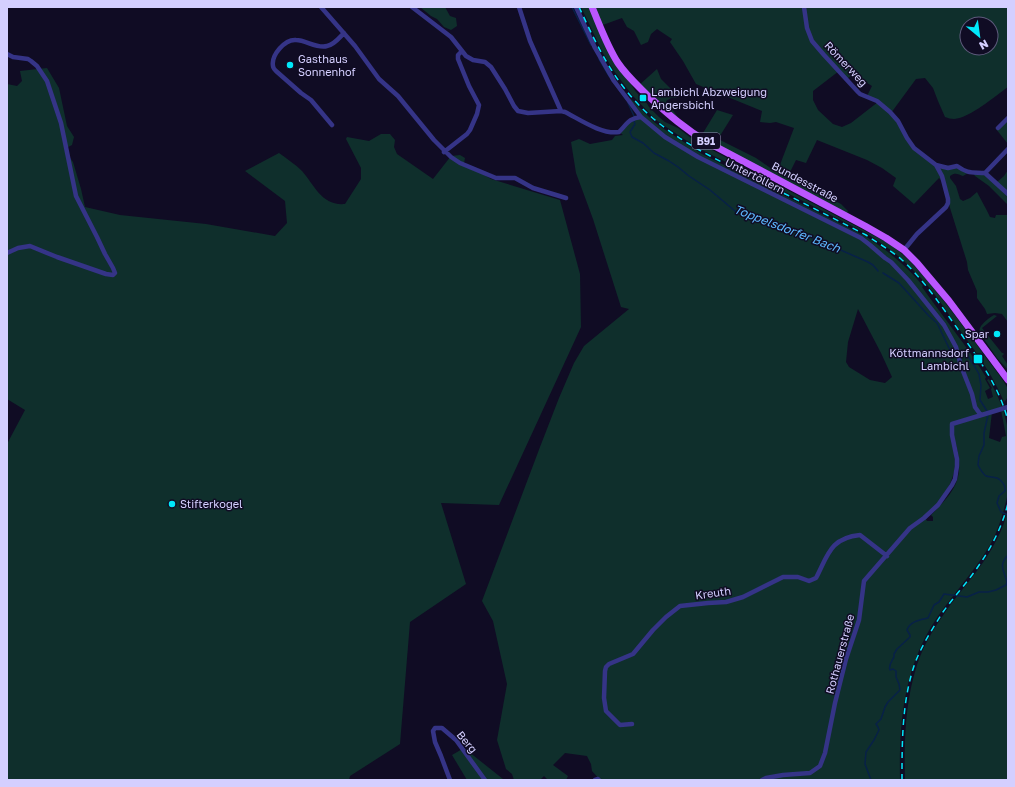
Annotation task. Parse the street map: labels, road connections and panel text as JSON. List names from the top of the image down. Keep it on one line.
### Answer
{"streets":{"main road":["B91","Bundesstraße"],"street":["Römerweg","Untertöllern","Kreuth","Rothauerstraße","Berg"]},"crossings":[["Römerweg","Bundesstraße"],["Untertöllern","Rothauerstraße"],["Kreuth","Rothauerstraße"]],"water":["Toppelsdorfer Bach"],"places":{"other":["Gasthaus Sonnenhof","Spar","Stifterkogel"],"transit":["Lambichl Abzweigung Angersbichl","Köttmannsdorf Lambichl"]},"north":"bottom right"}
